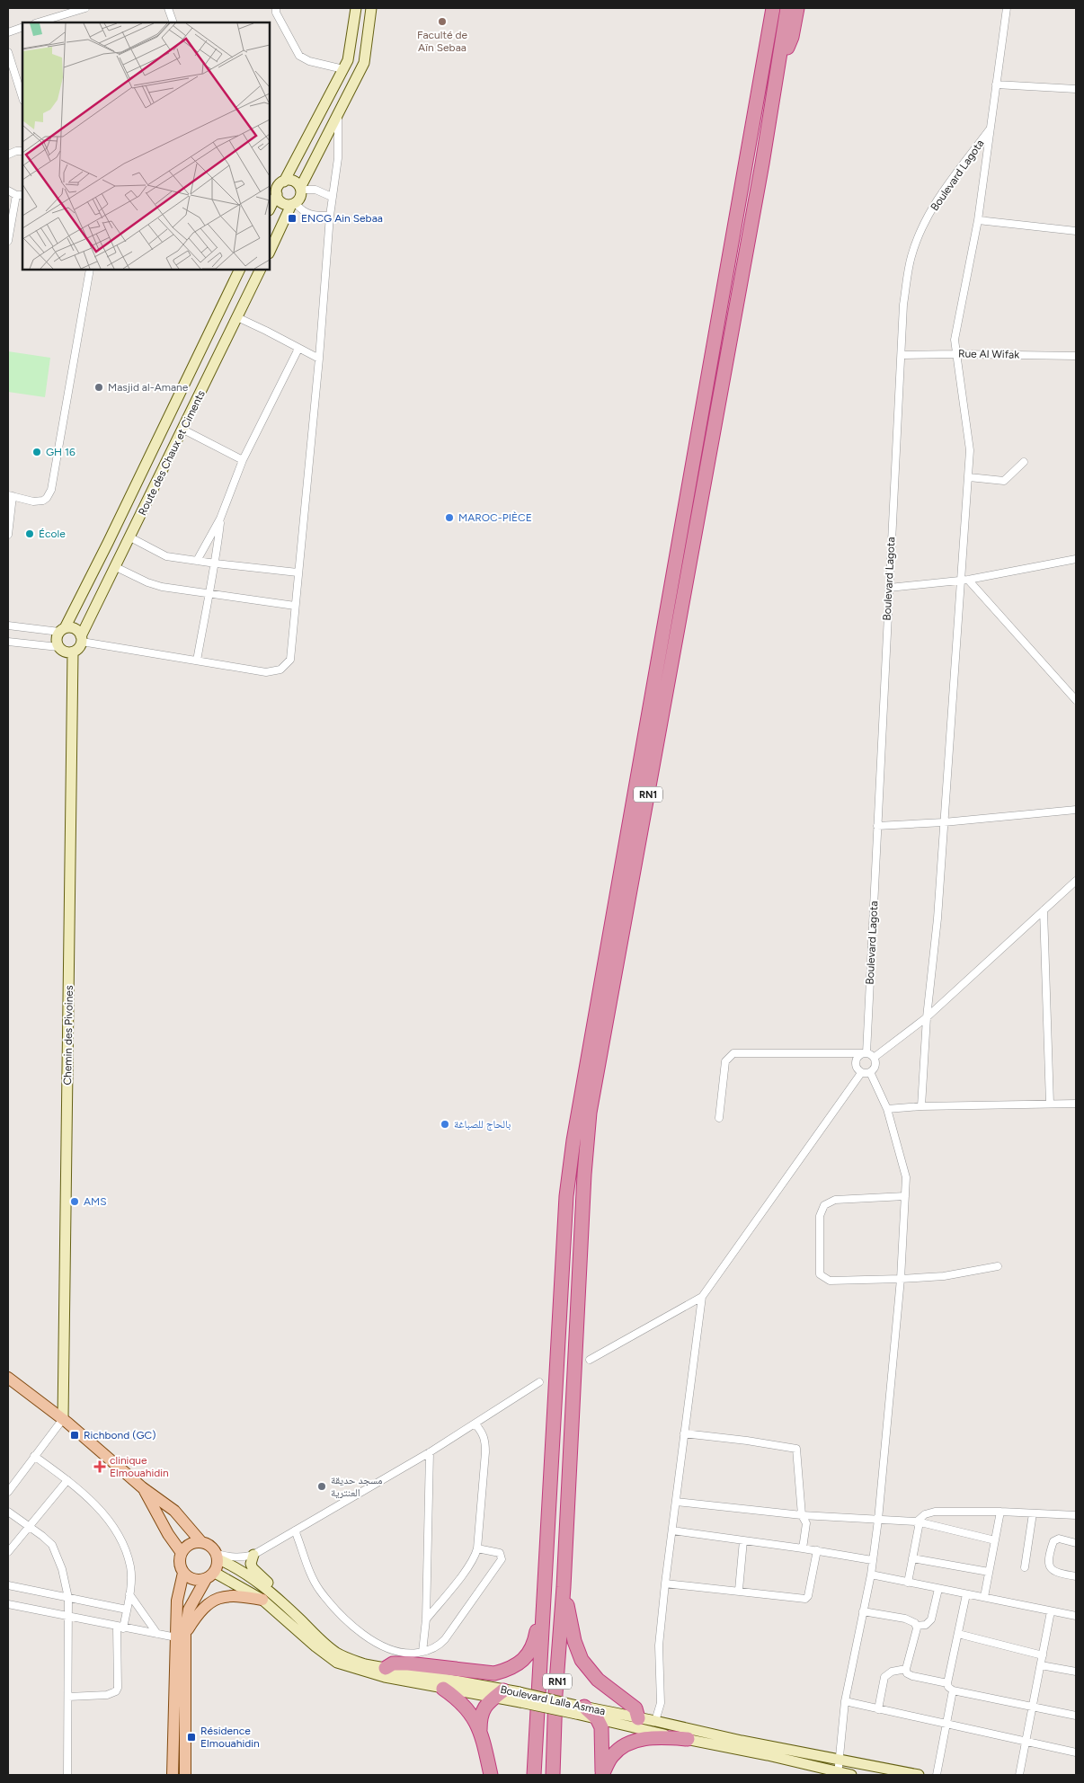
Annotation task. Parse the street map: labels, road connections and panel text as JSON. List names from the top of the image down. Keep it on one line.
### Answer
{"streets":{"highway":["RN1"],"street":["Boulevard Lagota","Rue Al Wifak","Route des Chaux et Ciments","Chemin des Pivoines","Boulevard Lalla Asmaa"]},"crossings":[["Boulevard Lagota","Rue Al Wifak"],["Route des Chaux et Ciments","Chemin des Pivoines"]],"places":{"other":["Faculté de Aïn Sebaa","Masjid al-Amane","GH 16","MAROC-PIÈCE","École","بالحاج للصباغة","AMS","مسجد حديقة العنترية"],"transit":["ENCG Ain Sebaa","Richbond (GC)","Résidence Elmouahidin"],"health":["clinique Elmouahidin"]}}
